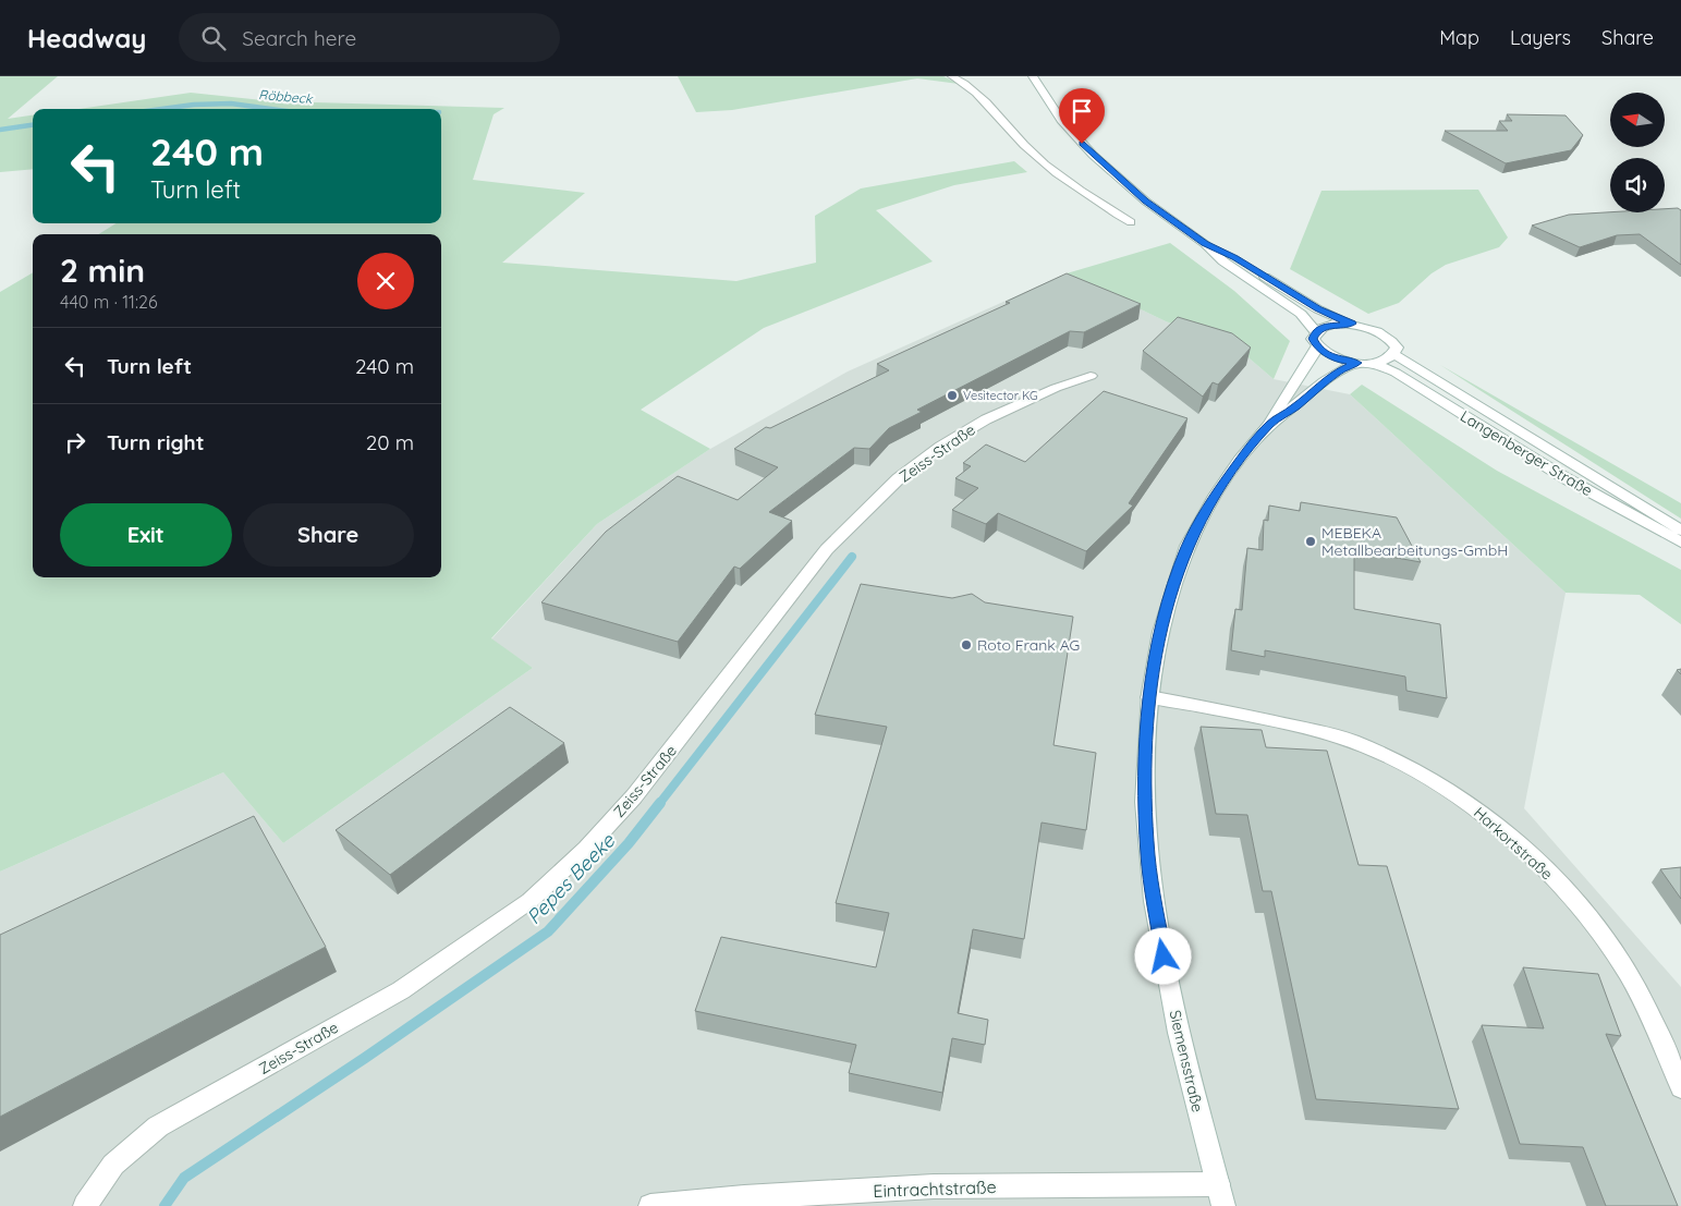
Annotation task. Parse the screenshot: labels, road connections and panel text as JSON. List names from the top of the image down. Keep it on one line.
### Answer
{"streets":{"street":["Zeiss-Straße","Langenberger Straße","Harkortstraße","Siemensstraße","Eintrachtstraße"]},"crossings":[["Harkortstraße","Siemensstraße"],["Siemensstraße","Eintrachtstraße"]],"water":["Röbbeck","Pepes Beeke"],"places":["Vesitector KG","MEBEKA Metallbearbeitungs-GmbH","Roto Frank AG"],"north":"left","page":{"header":"Headway","search":"Search here","nav":["Map","Layers","Share"],"turn":["240 m","Turn left"],"heading":["2 min","440 m · 11:26"],"list":[{"name":"Turn left","value":"240 m"},{"name":"Turn right","value":"20 m"}],"buttons":["Exit","Share"]}}
